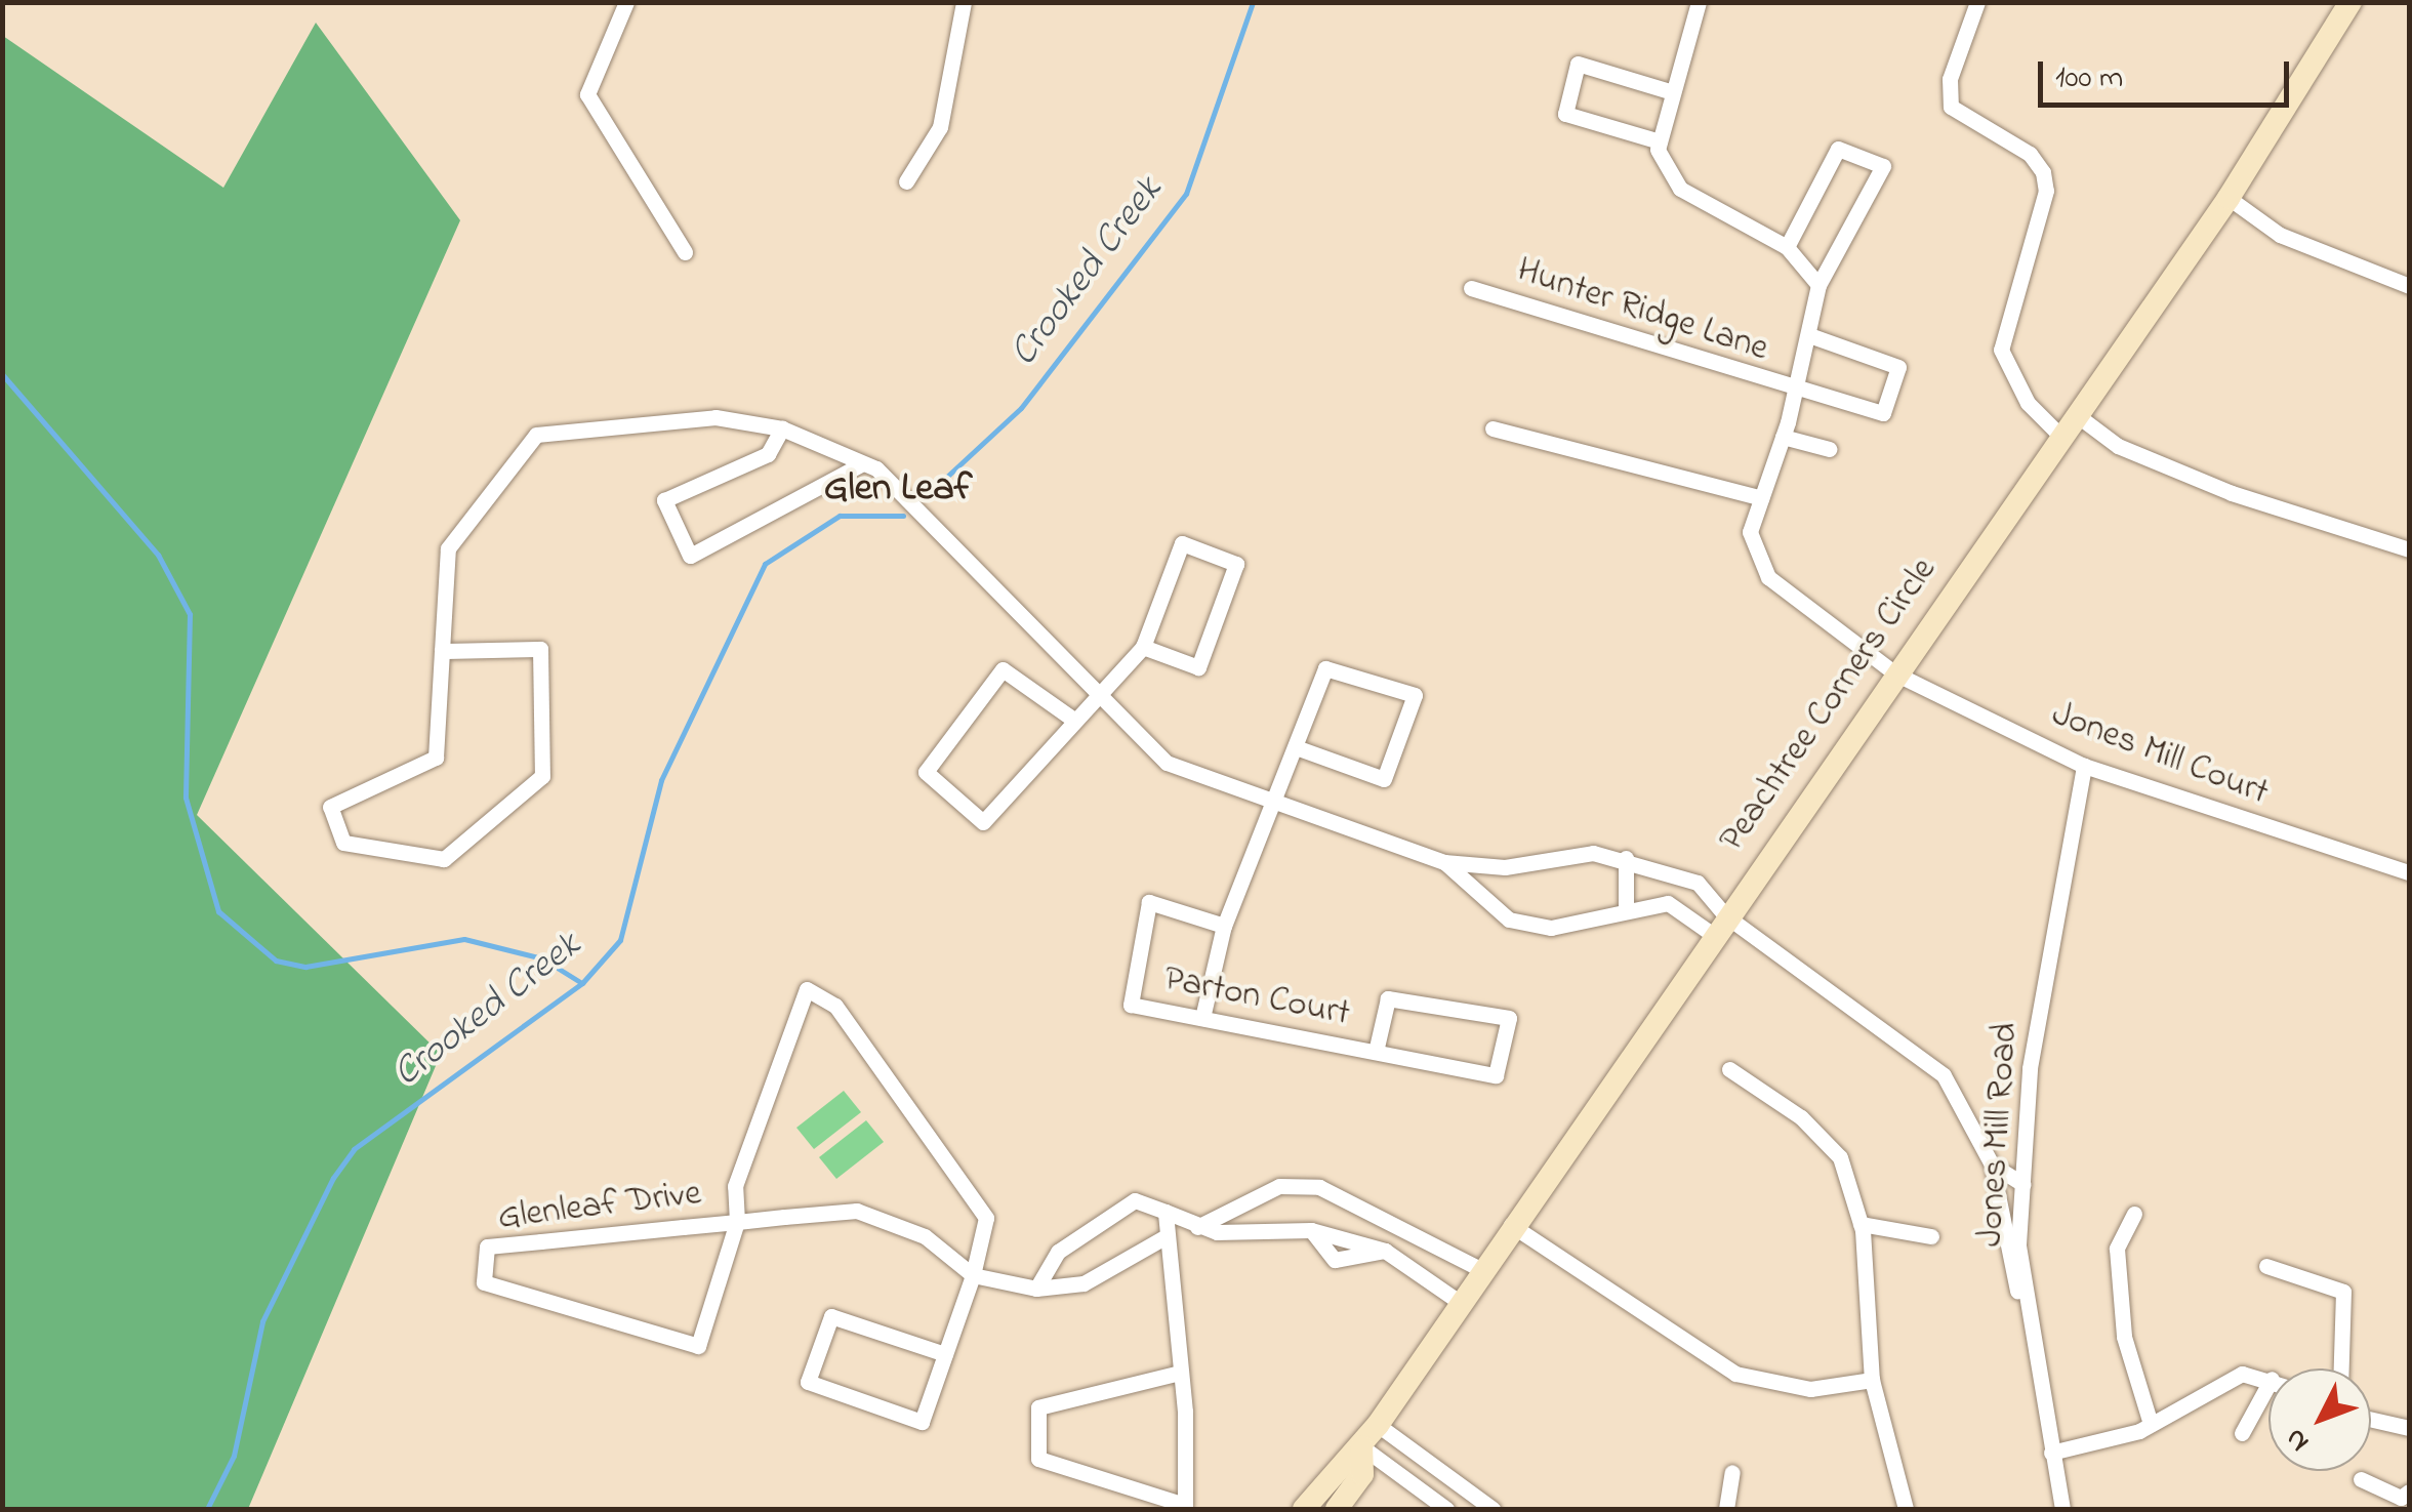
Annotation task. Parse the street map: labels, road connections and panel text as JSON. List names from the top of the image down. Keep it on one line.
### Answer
{"streets":{"street":["Hunter Ridge Lane","Peachtree Corners Circle","Jones Mill Court","Parton Court","Jones Mill Road","Glenleaf Drive"]},"crossings":[["Hunter Ridge Lane","Peachtree Corners Circle"],["Hunter Ridge Lane","Jones Mill Court"],["Peachtree Corners Circle","Jones Mill Court"],["Jones Mill Court","Jones Mill Road"]],"districts":["Glen Leaf"],"water":["Crooked Creek"],"scale_bar":"100 m","north":"bottom left"}
